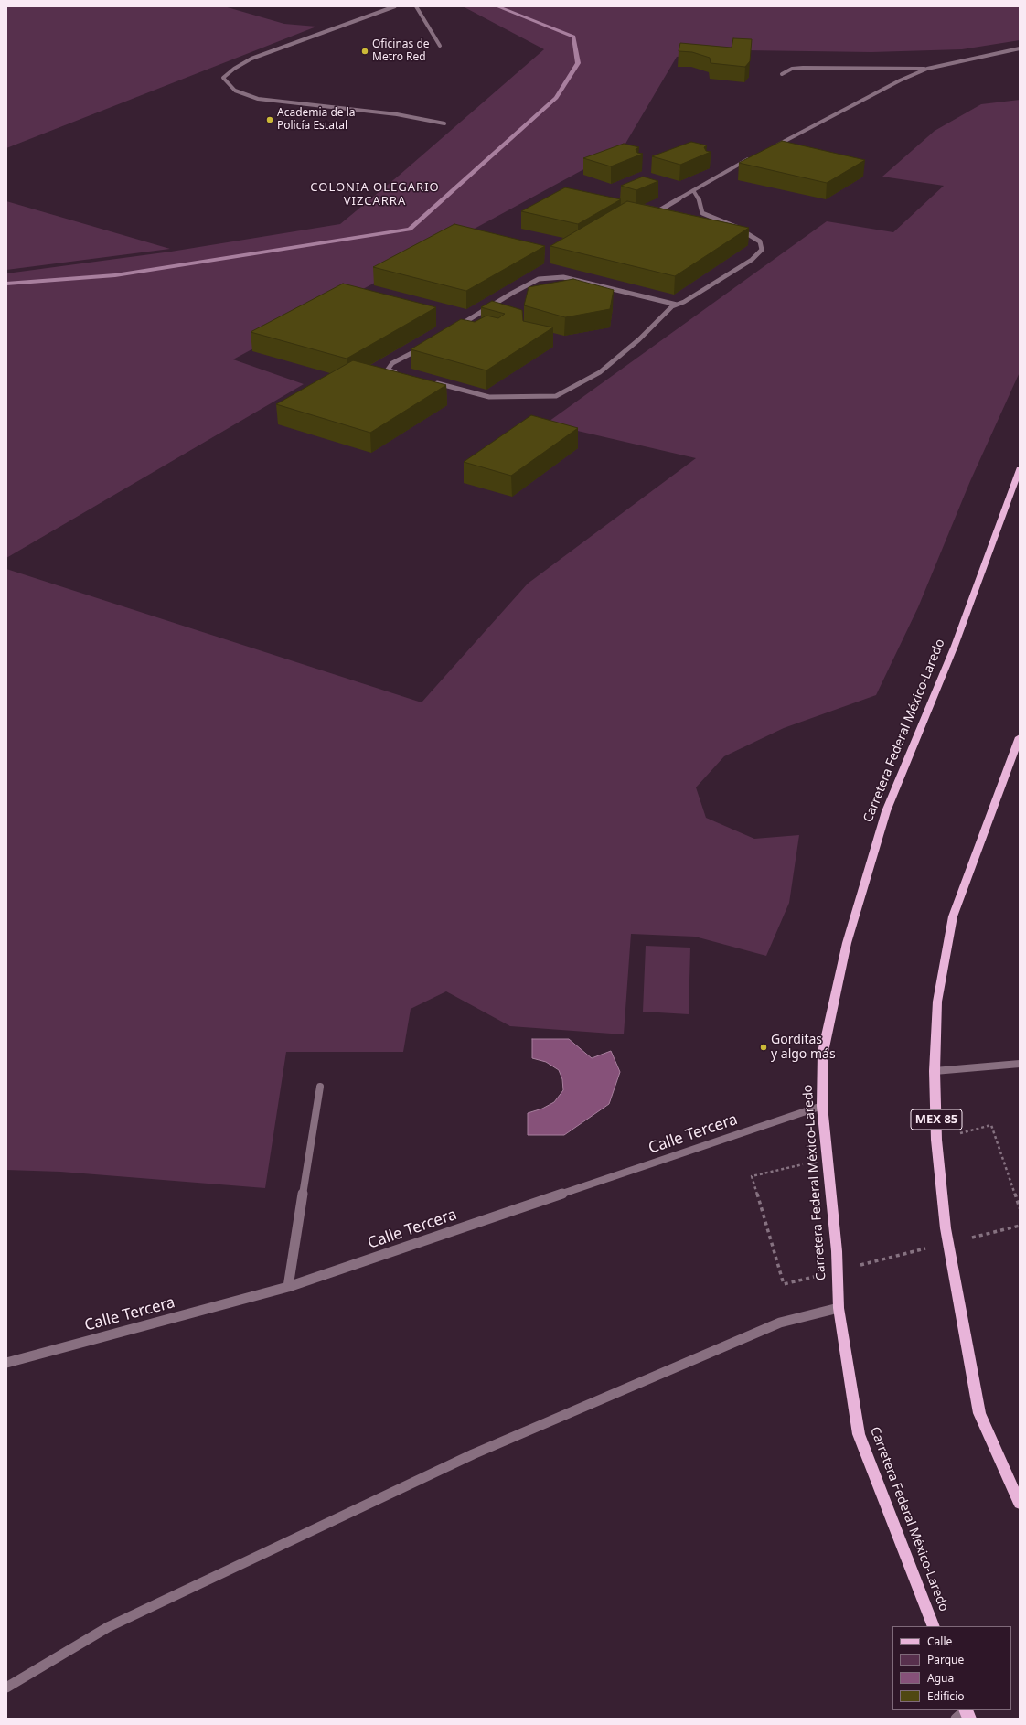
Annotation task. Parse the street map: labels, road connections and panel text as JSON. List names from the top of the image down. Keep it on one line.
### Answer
{"streets":{"main road":["Carretera Federal México-Laredo","MEX 85"],"street":["Calle Tercera"]},"crossings":[["Carretera Federal México-Laredo","Calle Tercera"]],"districts":["COLONIA OLEGARIO VIZCARRA"],"places":["Oficinas de Metro Red","Academia de la Policía Estatal","Gorditas y algo más"],"legend":["Calle","Parque","Agua","Edificio"]}
